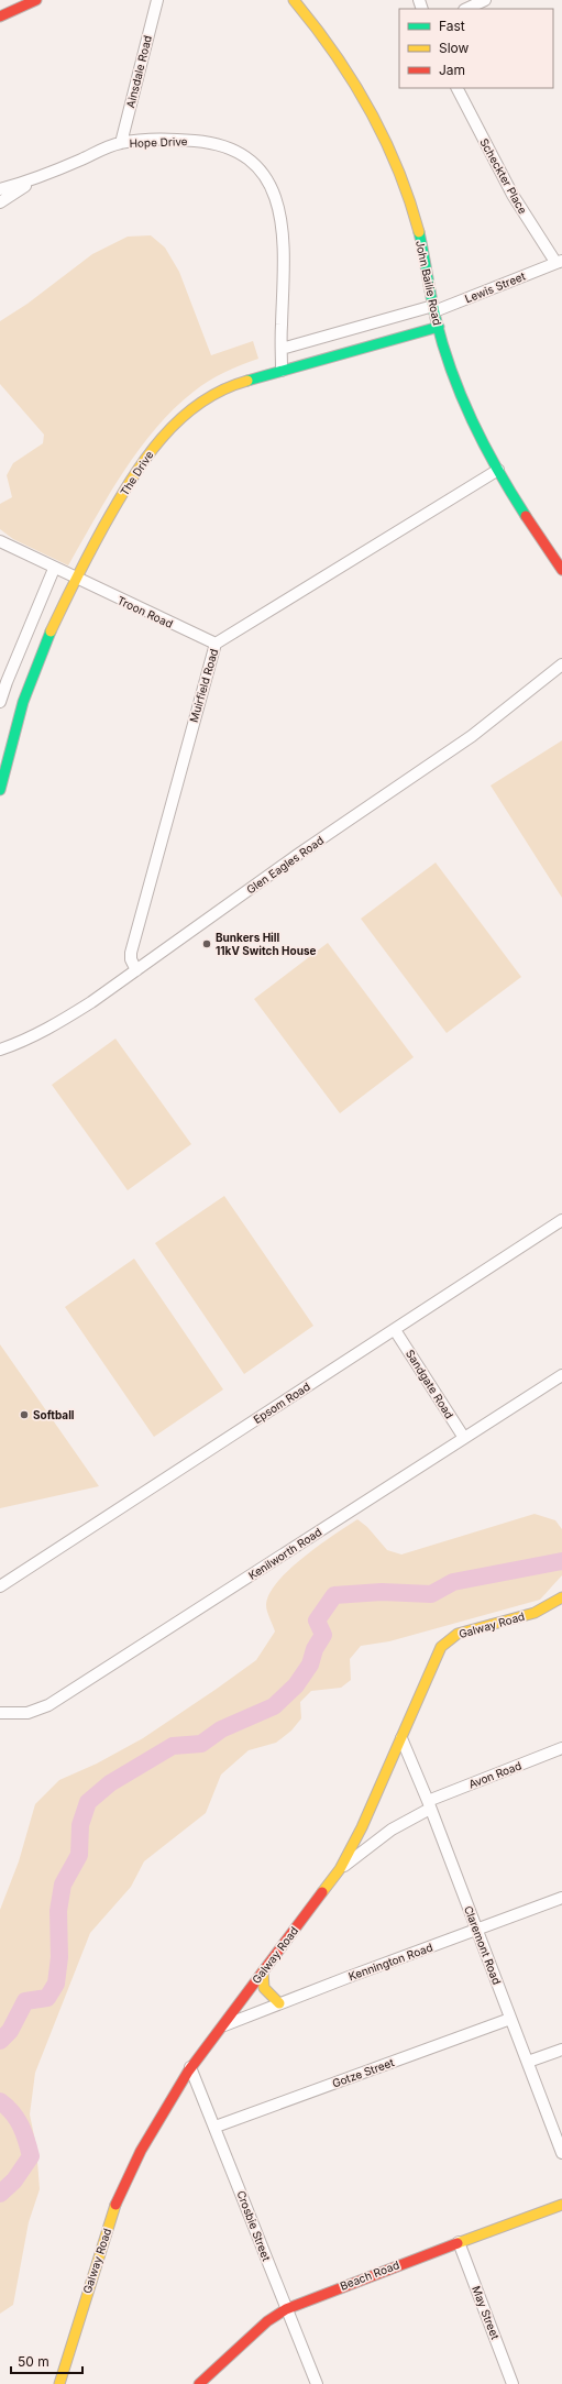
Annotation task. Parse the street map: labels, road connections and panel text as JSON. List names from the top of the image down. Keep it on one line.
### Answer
{"streets":{"street":["Ainsdale Road","Hope Drive","Scheckter Place","John Bailie Road","Lewis Street","The Drive","Troon Road","Muirfield Road","Glen Eagles Road","Sandgate Road","Epsom Road","Kenilworth Road","Galway Road","Avon Road","Claremont Road","Kennington Road","Gotze Street","Crosbie Street","Beach Road","May Street"]},"crossings":[["Ainsdale Road","Hope Drive"],["Hope Drive","The Drive"],["Scheckter Place","Lewis Street"],["John Bailie Road","Lewis Street"],["John Bailie Road","The Drive"],["John Bailie Road","Muirfield Road"],["The Drive","Troon Road"],["Troon Road","Muirfield Road"],["Muirfield Road","Glen Eagles Road"],["Sandgate Road","Epsom Road"],["Sandgate Road","Kenilworth Road"],["Galway Road","Avon Road"],["Galway Road","Claremont Road"],["Galway Road","Kennington Road"],["Galway Road","Crosbie Street"],["Avon Road","Claremont Road"],["Claremont Road","Kennington Road"],["Claremont Road","Gotze Street"],["Gotze Street","Crosbie Street"],["Crosbie Street","Beach Road"],["Beach Road","May Street"]],"places":["Bunkers Hill 11kV Switch House","Softball"],"legend":["Fast","Slow","Jam"],"scale_bar":"50 m"}
